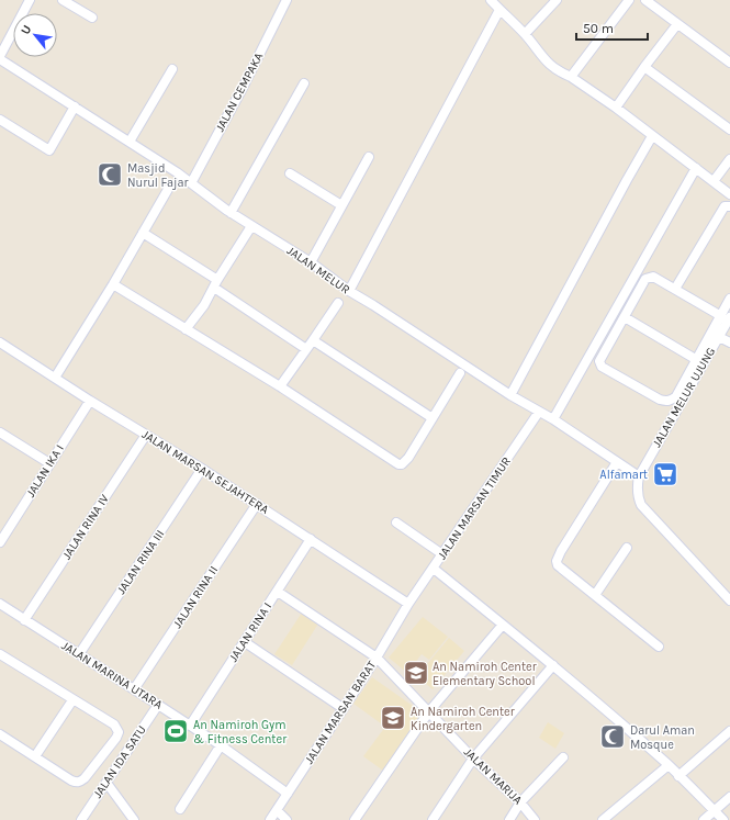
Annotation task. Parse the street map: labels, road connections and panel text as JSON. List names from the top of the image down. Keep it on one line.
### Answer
{"streets":{"street":["JALAN CEMPAKA","JALAN MELUR","JALAN MELUR UJUNG","JALAN IKA I","JALAN MARSAN SEJAHTERA","JALAN MARSAN TIMUR","JALAN RINA IV","JALAN RINA III","JALAN RINA II","JALAN RINA I","JALAN MARINA UTARA","JALAN MARSAN BARAT","JALAN IDA SATU","JALAN MARIJA"]},"crossings":[["JALAN CEMPAKA","JALAN MELUR"],["JALAN MELUR","JALAN MELUR UJUNG"],["JALAN MELUR","JALAN MARSAN TIMUR"],["JALAN IKA I","JALAN MARSAN SEJAHTERA"],["JALAN MARSAN SEJAHTERA","JALAN MARSAN TIMUR"],["JALAN MARSAN SEJAHTERA","JALAN RINA IV"],["JALAN MARSAN SEJAHTERA","JALAN RINA III"],["JALAN MARSAN SEJAHTERA","JALAN RINA II"],["JALAN MARSAN SEJAHTERA","JALAN RINA I"],["JALAN MARSAN SEJAHTERA","JALAN MARSAN BARAT"],["JALAN MARSAN TIMUR","JALAN MARSAN BARAT"],["JALAN RINA IV","JALAN MARINA UTARA"],["JALAN RINA III","JALAN MARINA UTARA"],["JALAN RINA II","JALAN MARINA UTARA"],["JALAN RINA I","JALAN MARINA UTARA"],["JALAN RINA I","JALAN MARIJA"],["JALAN MARINA UTARA","JALAN MARSAN BARAT"],["JALAN MARINA UTARA","JALAN IDA SATU"],["JALAN MARSAN BARAT","JALAN MARIJA"]],"places":{"mosque":["Masjid Nurul Fajar","Darul Aman Mosque"],"supermarket":["Alfamart"],"school or university":["An Namiroh Center Elementary School","An Namiroh Center Kindergarten"],"sports":["An Namiroh Gym & Fitness Center"]},"scale_bar":"50 m","north":"top left"}
